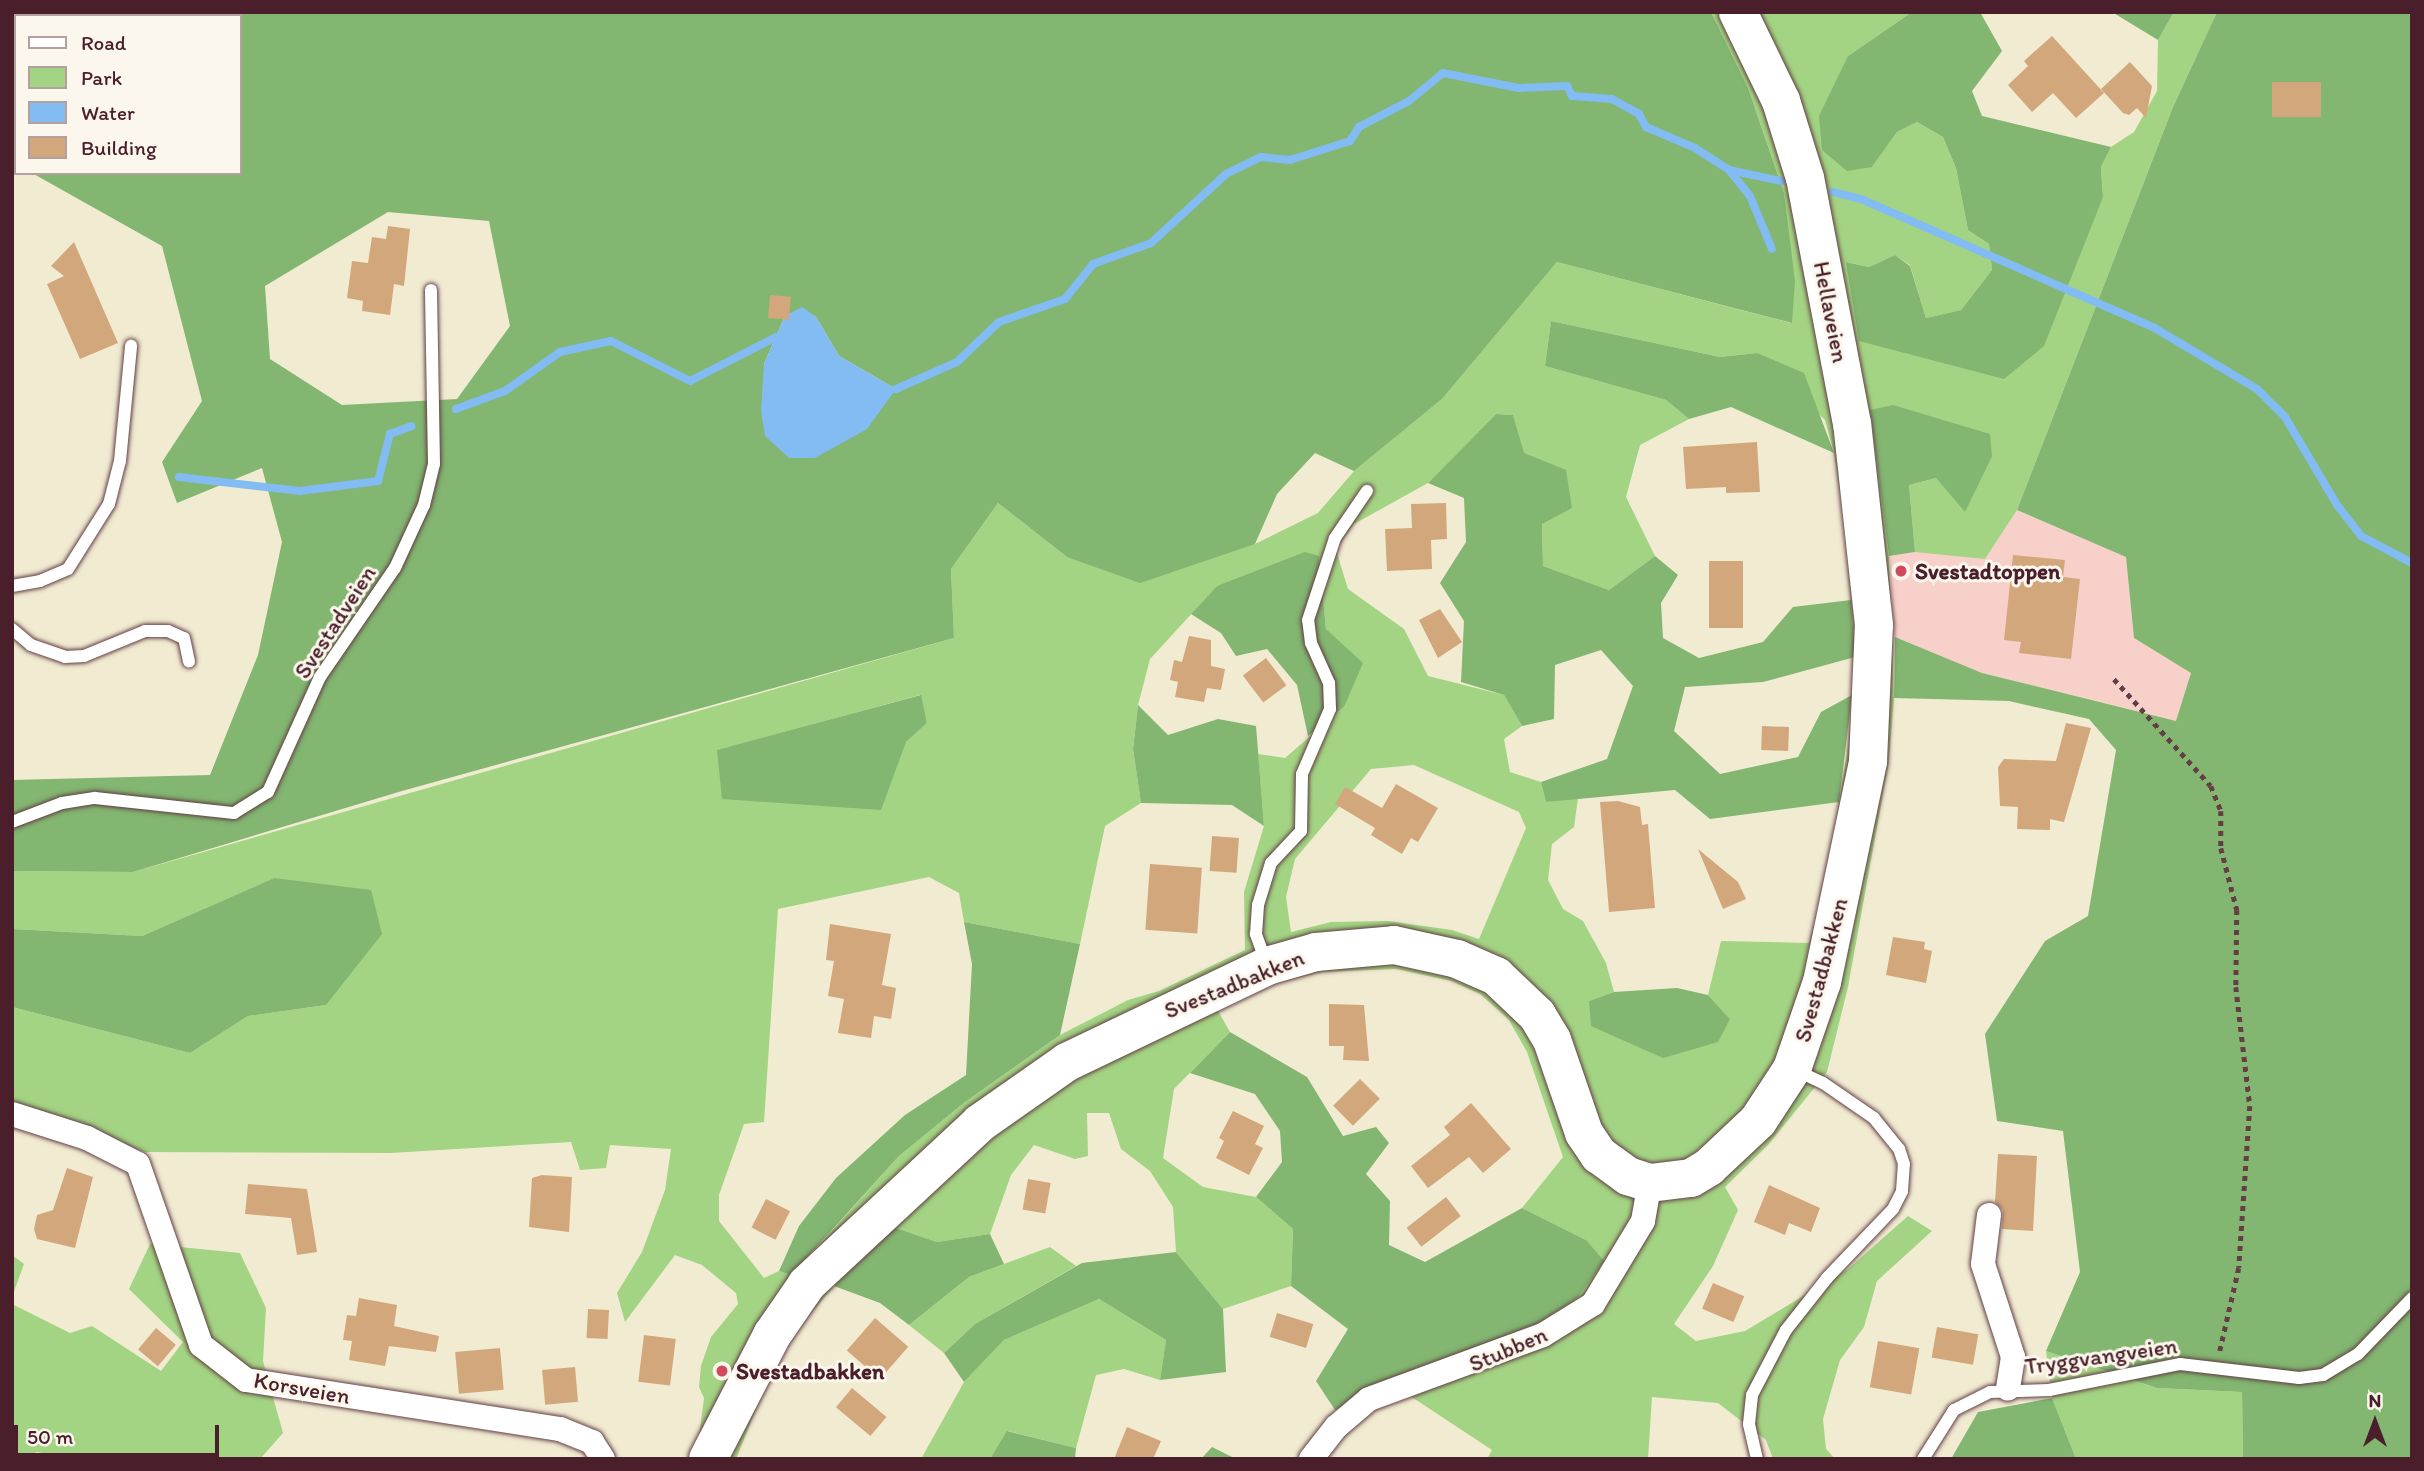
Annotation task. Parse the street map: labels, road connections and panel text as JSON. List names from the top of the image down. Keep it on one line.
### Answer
{"streets":{"main road":["Hellaveien","Svestadbakken"],"street":["Stubben","Korsveien"],"lane":["Svestadveien","Tryggvangveien"]},"crossings":[["Hellaveien","Svestadbakken"],["Svestadbakken","Stubben"]],"places":["Svestadtoppen","Svestadbakken"],"legend":["Road","Park","Water","Building"],"scale_bar":"50 m","north":"top"}
